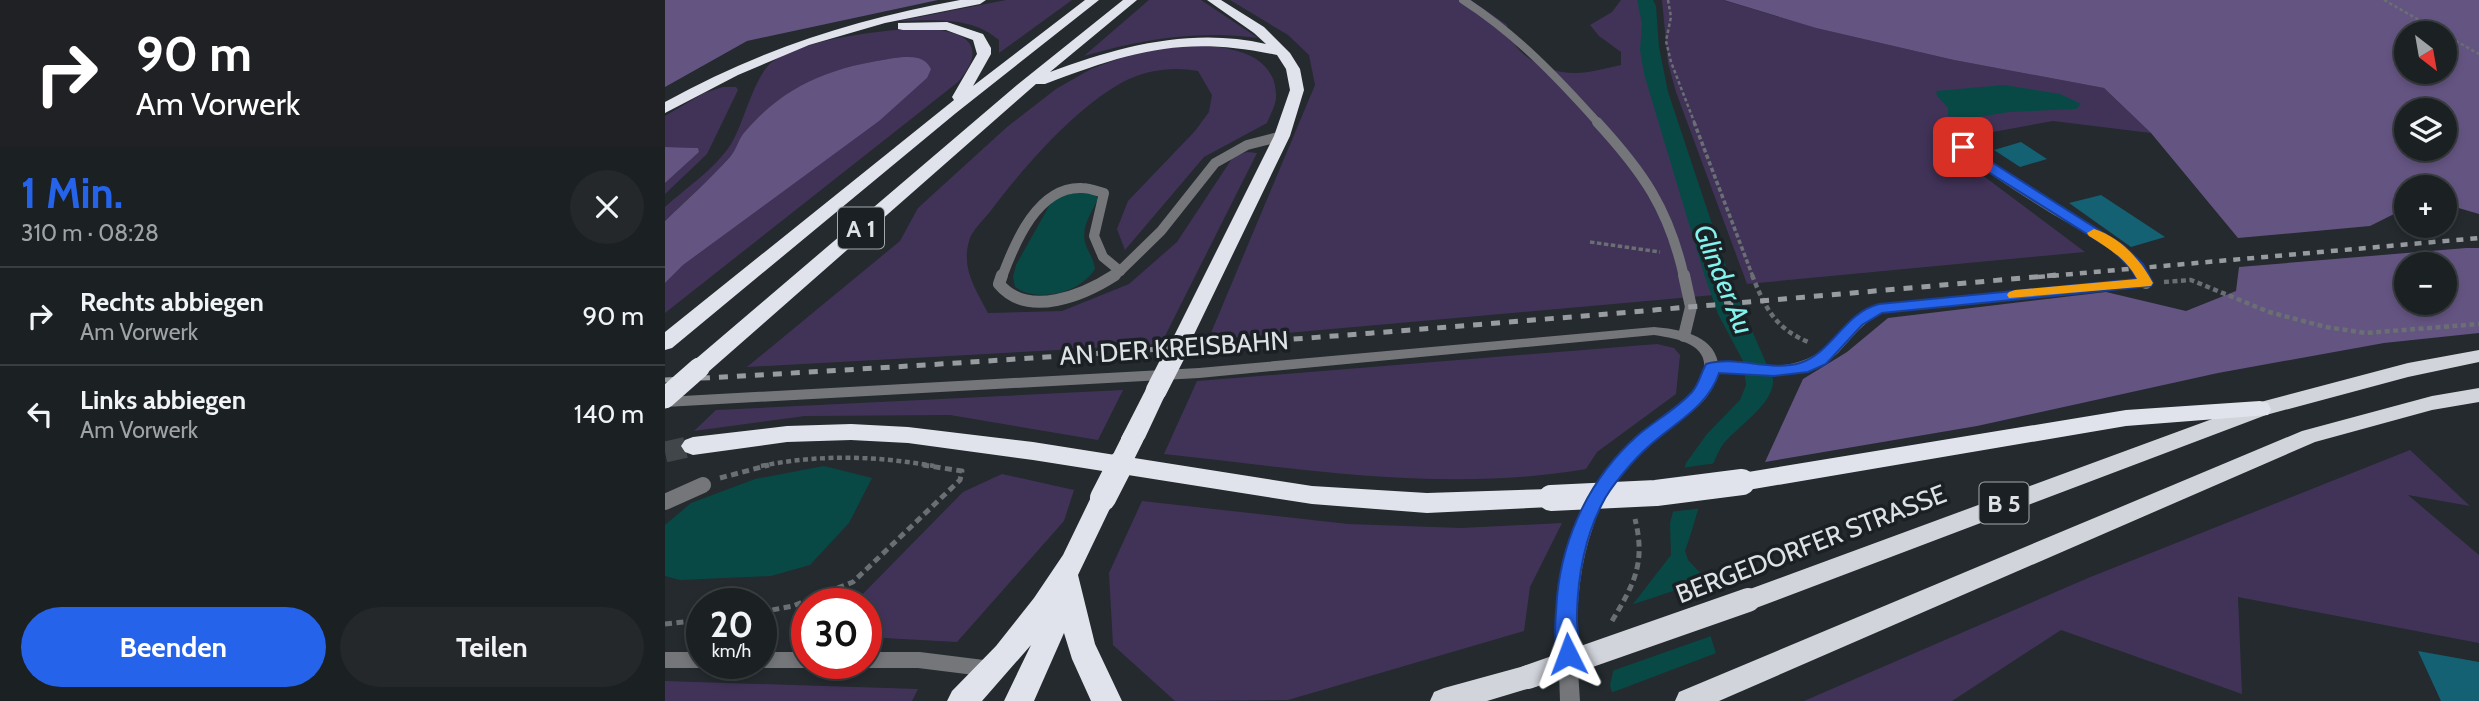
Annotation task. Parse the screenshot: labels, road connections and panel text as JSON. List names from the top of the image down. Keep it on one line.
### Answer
{"streets":{"highway":["A 1","B 5","BERGEDORFER STRASSE"],"street":["AN DER KREISBAHN"]},"crossings":[["A 1","AN DER KREISBAHN"]],"water":["Glinder Au"],"north":"bottom right","page":{"turn":["90 m","Am Vorwerk"],"map_buttons":["+","−"],"heading":["1 Min.","310 m · 08:28"],"list":[{"name":"Rechts abbiegen","note":"Am Vorwerk","value":"90 m"},{"name":"Links abbiegen","note":"Am Vorwerk","value":"140 m"}],"speed":"20 km/h","limit":"30","buttons":["Beenden","Teilen"]}}
